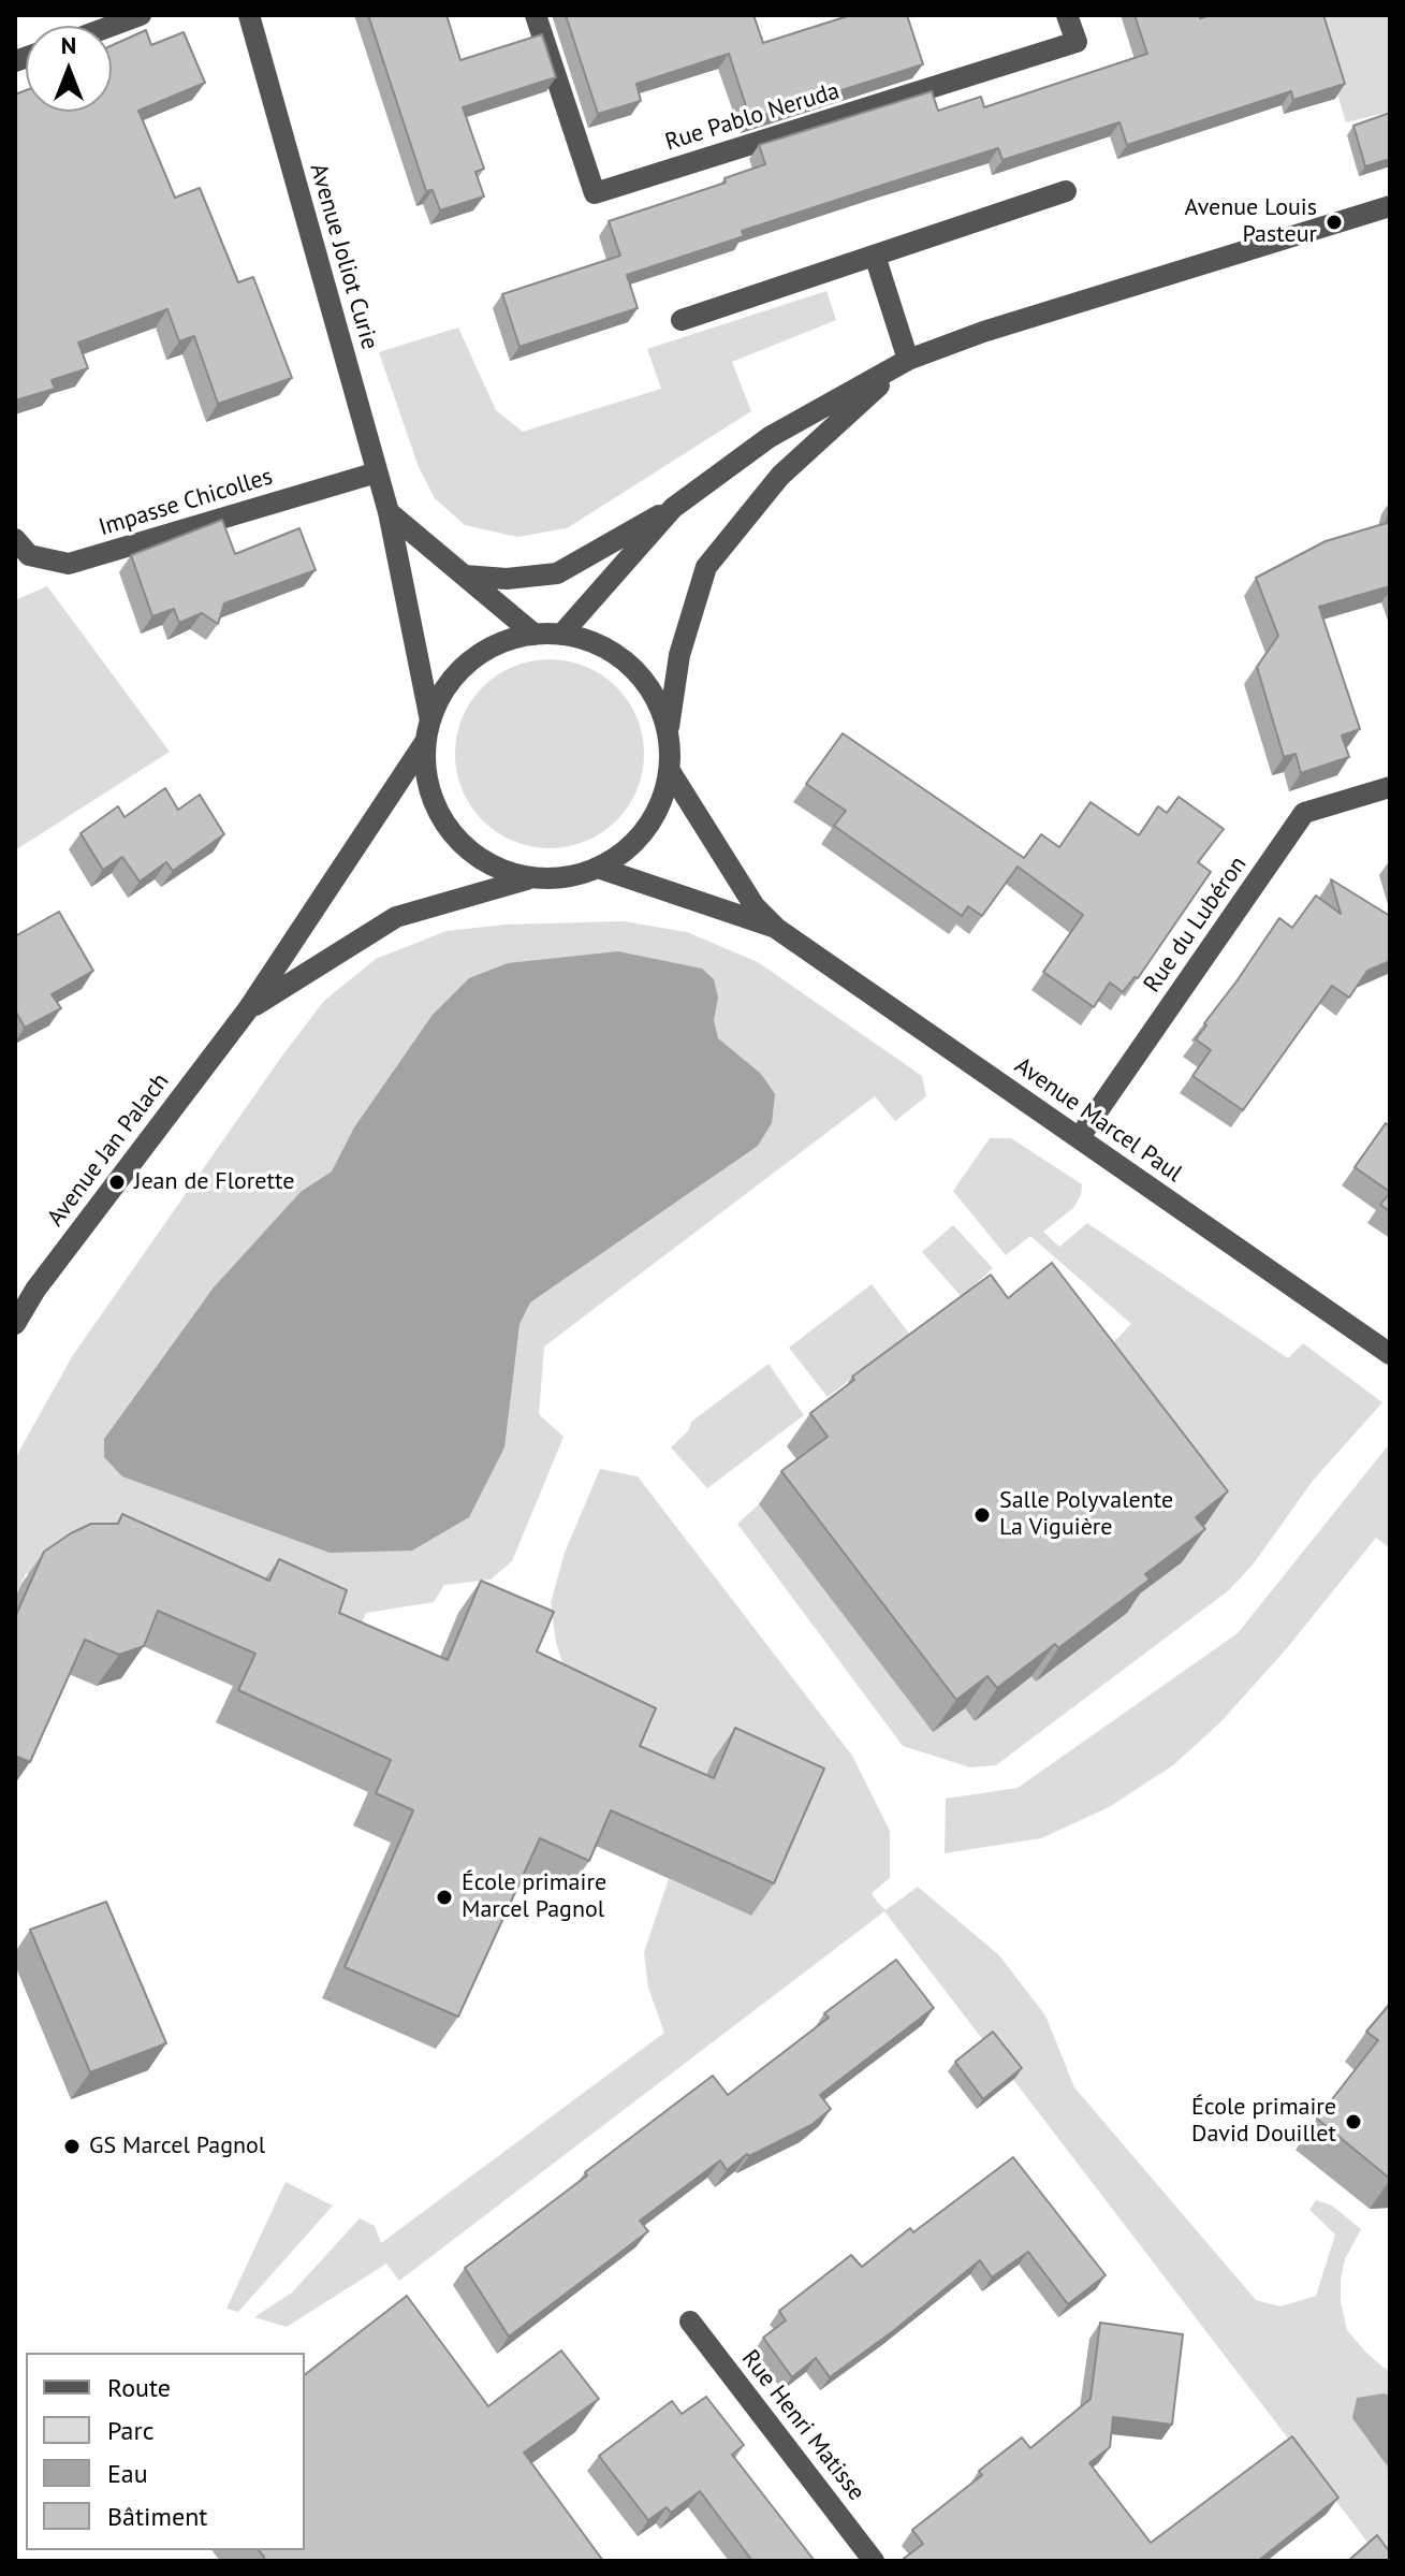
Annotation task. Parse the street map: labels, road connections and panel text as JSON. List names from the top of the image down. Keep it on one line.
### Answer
{"streets":{"street":["Rue Pablo Neruda","Avenue Joliot Curie","Impasse Chicolles","Rue du Lubéron","Avenue Marcel Paul","Avenue Jan Palach","Rue Henri Matisse"]},"crossings":[["Avenue Joliot Curie","Impasse Chicolles"],["Avenue Joliot Curie","Avenue Marcel Paul"],["Avenue Joliot Curie","Avenue Jan Palach"],["Rue du Lubéron","Avenue Marcel Paul"],["Avenue Marcel Paul","Avenue Jan Palach"]],"places":["Avenue Louis Pasteur","Jean de Florette","Salle Polyvalente La Viguière","École primaire Marcel Pagnol","École primaire David Douillet","GS Marcel Pagnol"],"legend":["Route","Parc","Eau","Bâtiment"],"north":"top"}
